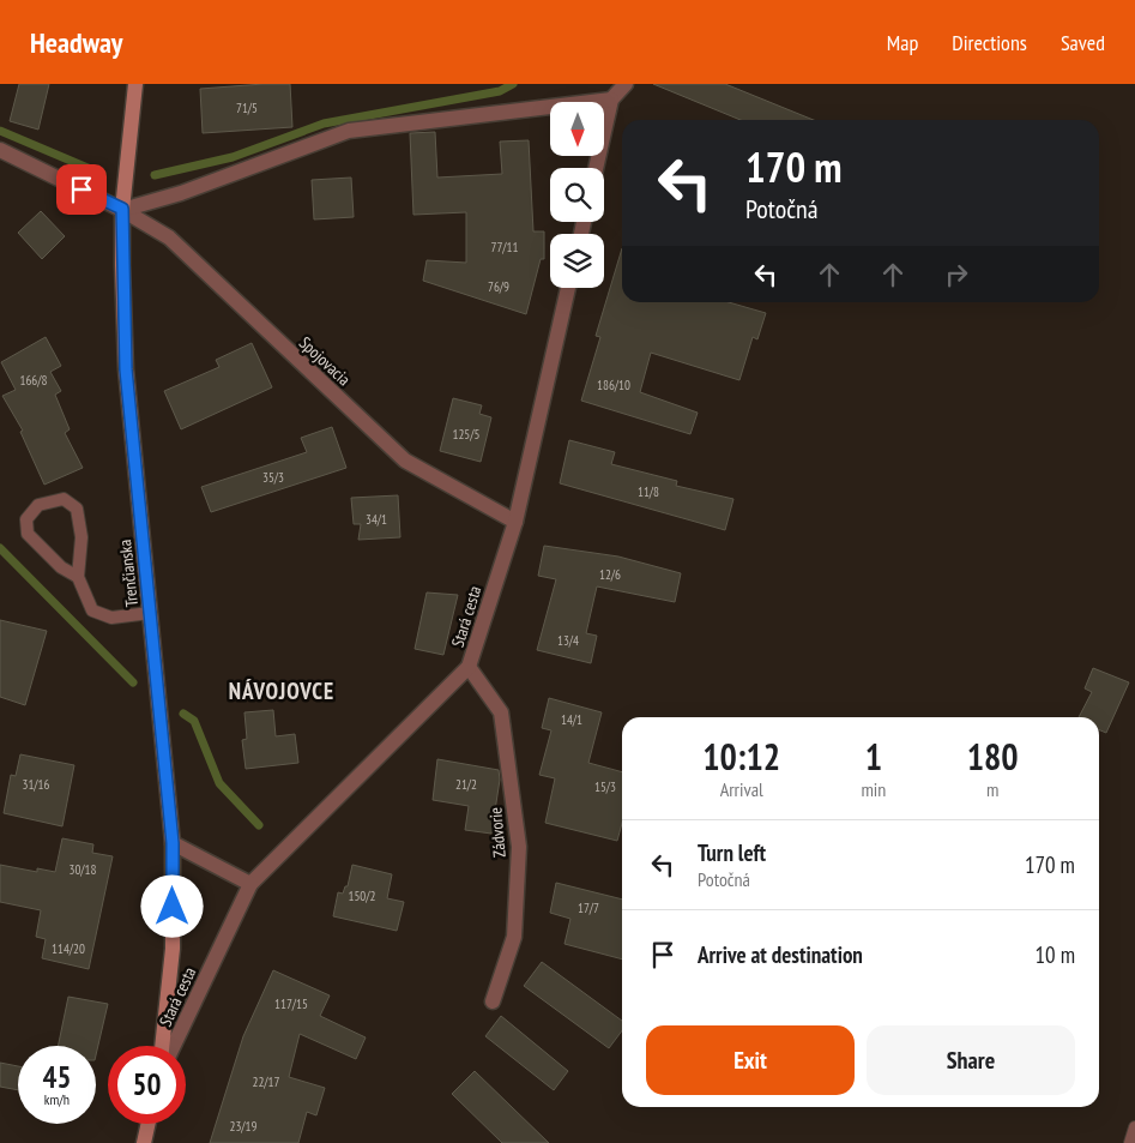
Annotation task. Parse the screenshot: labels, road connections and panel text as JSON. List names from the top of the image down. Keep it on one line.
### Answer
{"streets":{"main road":["Trenčianska"],"street":["Spojovacia","Stará cesta","Zádvorie"]},"crossings":[["Spojovacia","Trenčianska"],["Spojovacia","Stará cesta"],["Stará cesta","Zádvorie"]],"districts":["NÁVOJOVCE"],"house_numbers":["71/5","77/11","76/9","166/8","186/10","125/5","35/3","11/8","34/1","12/6","13/4","14/1","31/16","21/2","15/3","30/18","150/2","17/7","114/20","117/15","22/17","23/19"],"north":"bottom","page":{"header":"Headway","nav":["Map","Directions","Saved"],"turn":["170 m","Potočná"],"eta":["10:12","Arrival","1","min","180","m"],"list":[{"name":"Turn left","note":"Potočná","value":"170 m"},{"name":"Arrive at destination","value":"10 m"}],"buttons":["Exit","Share"],"speed":"45 km/h","limit":"50"}}
